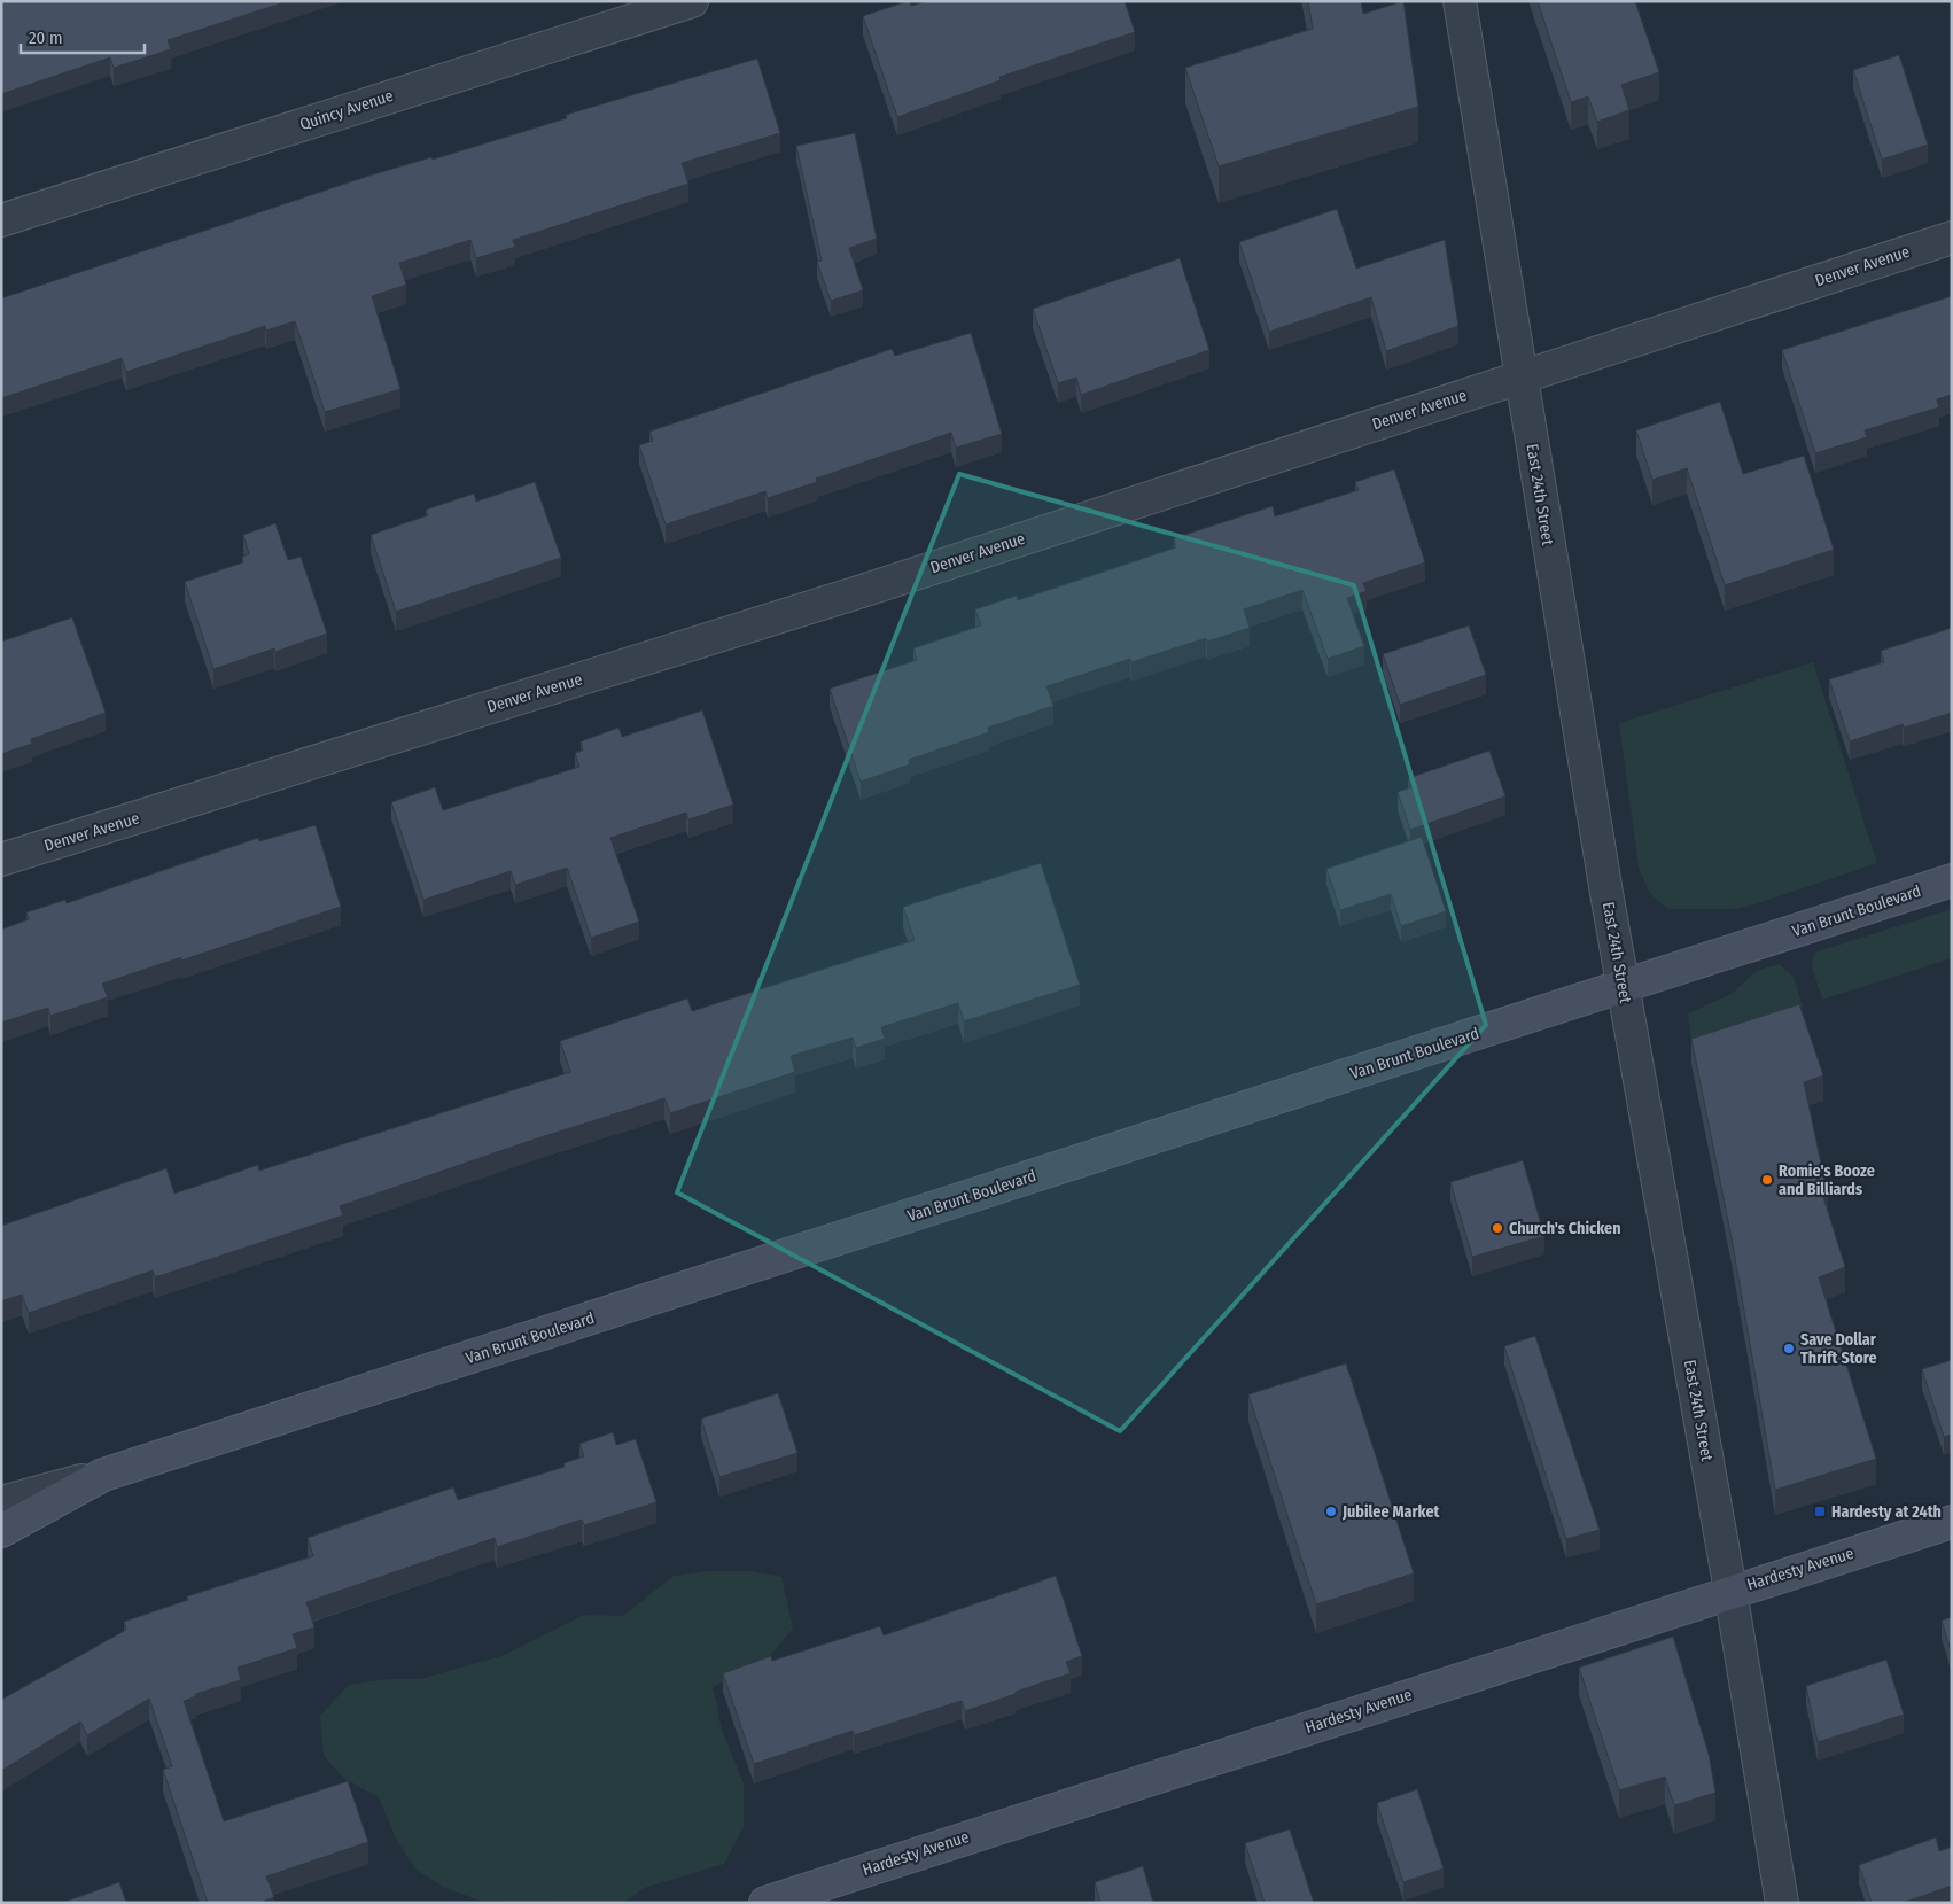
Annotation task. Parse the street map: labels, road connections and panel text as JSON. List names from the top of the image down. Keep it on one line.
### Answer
{"streets":{"street":["Quincy Avenue","Denver Avenue","East 24th Street","Van Brunt Boulevard","Hardesty Avenue"]},"crossings":[["Denver Avenue","East 24th Street"],["East 24th Street","Van Brunt Boulevard"],["East 24th Street","Hardesty Avenue"]],"places":{"other":["Romie's Booze and Billiards","Church's Chicken","Save Dollar Thrift Store","Jubilee Market"],"transit":["Hardesty at 24th"]},"scale_bar":"20 m"}
